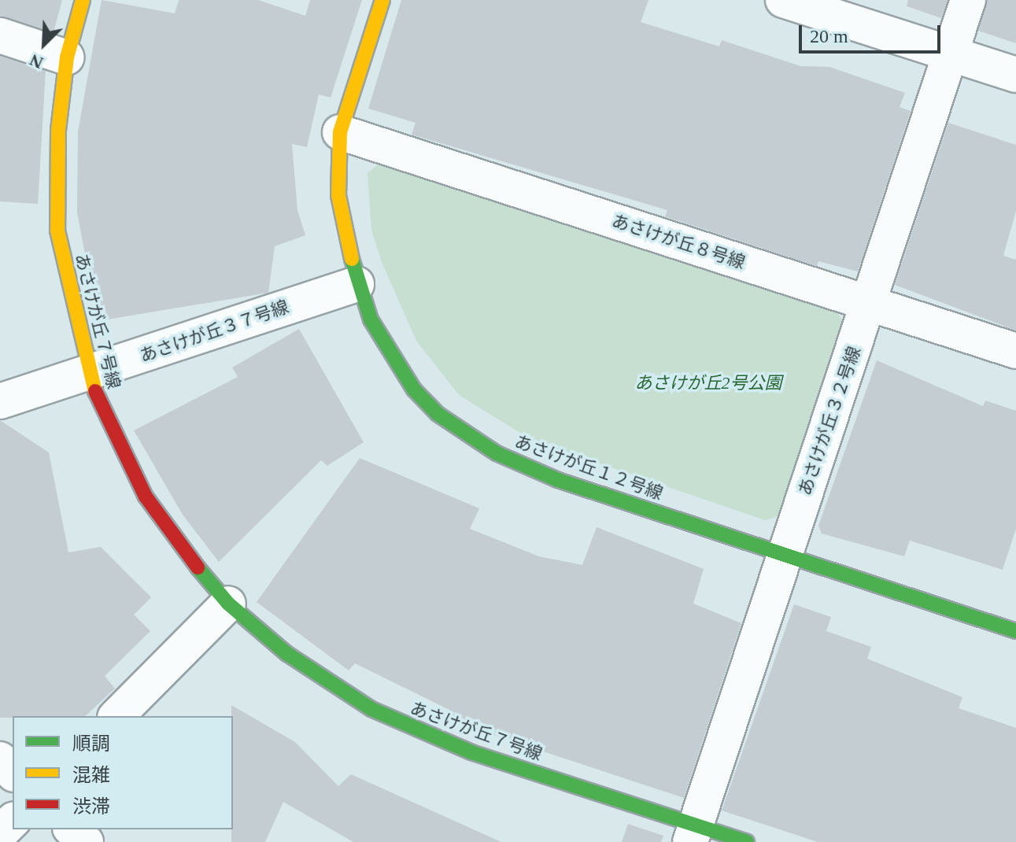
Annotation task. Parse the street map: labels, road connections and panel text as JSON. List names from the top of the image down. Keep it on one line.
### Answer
{"streets":{"street":["あさけが丘８号線","あさけが丘７号線","あさけが丘３７号線","あさけが丘３２号線","あさけが丘１２号線"]},"crossings":[["あさけが丘８号線","あさけが丘３２号線"],["あさけが丘８号線","あさけが丘１２号線"],["あさけが丘７号線","あさけが丘３７号線"],["あさけが丘７号線","あさけが丘３２号線"],["あさけが丘３７号線","あさけが丘１２号線"],["あさけが丘３２号線","あさけが丘１２号線"]],"parks":["あさけが丘2号公園"],"legend":["順調","混雑","渋滞"],"scale_bar":"20 m","north":"bottom left"}
